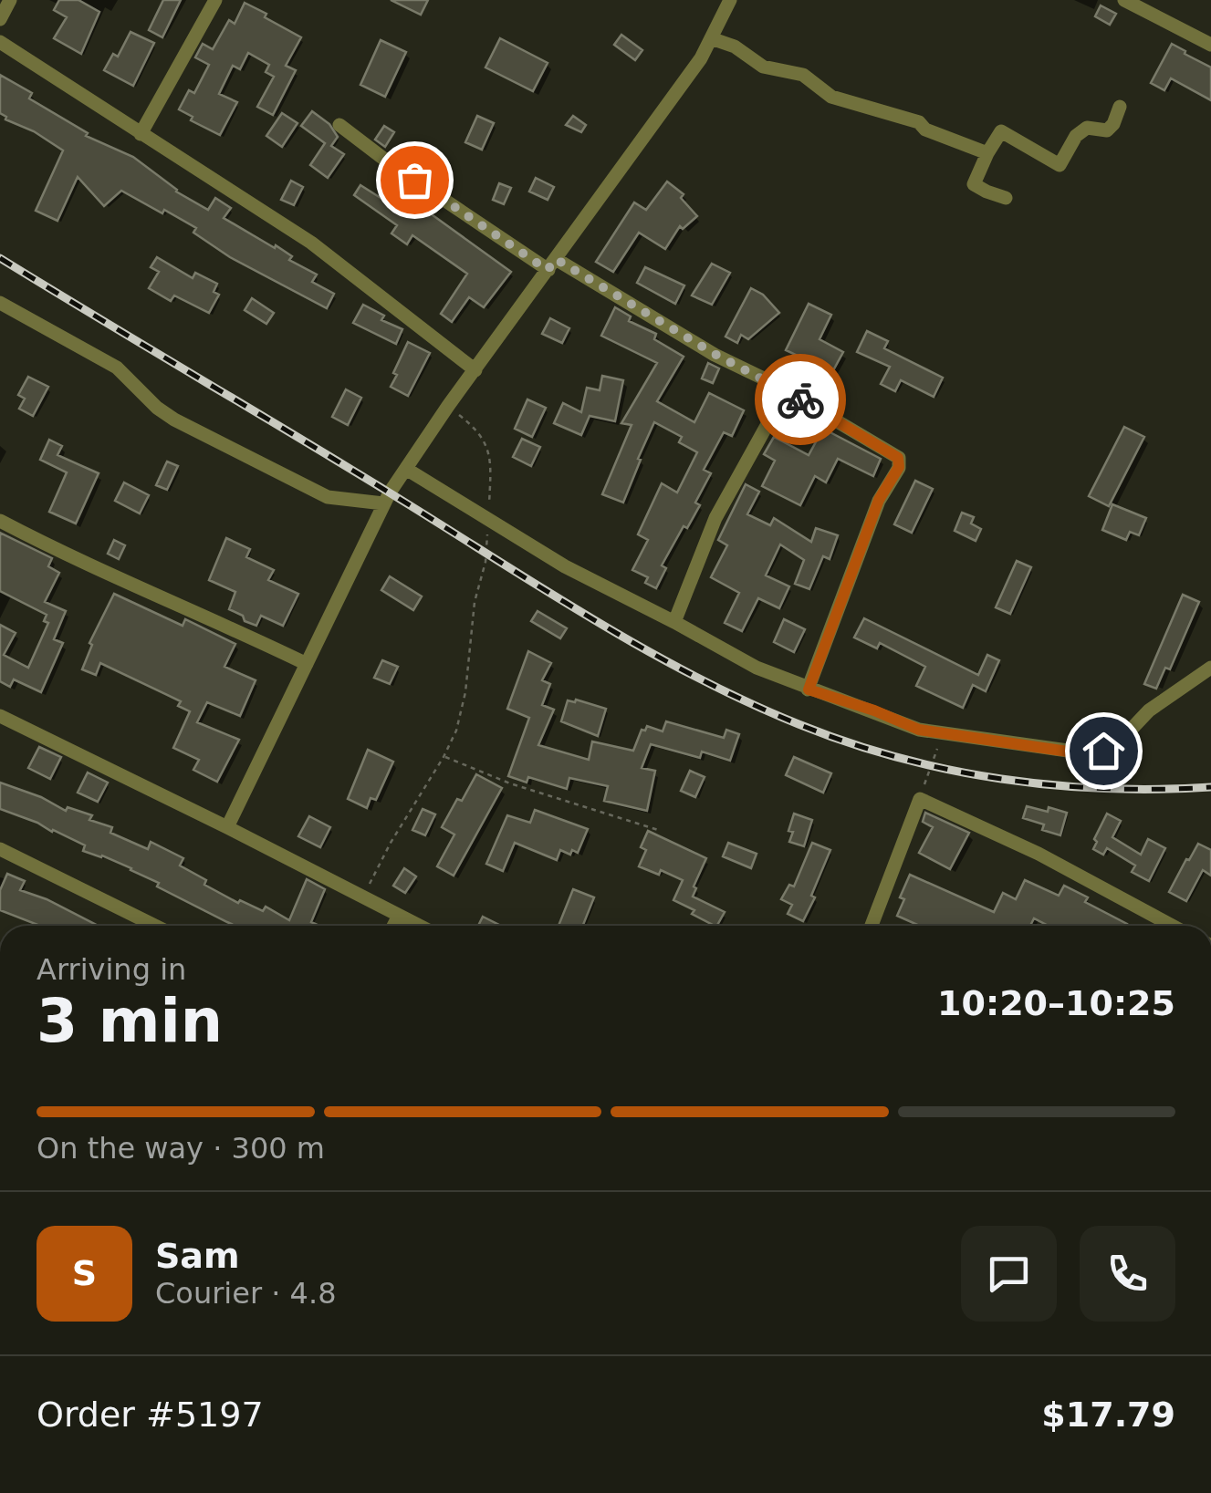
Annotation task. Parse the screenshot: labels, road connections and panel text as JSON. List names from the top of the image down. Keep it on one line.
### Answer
{"page":{"heading":["3 min","Arriving in","10:20–10:25"],"panel":["Sam","Courier · 4.8","Order #5197","$17.79"],"bar":"On the way · 300 m","round":"S"}}
